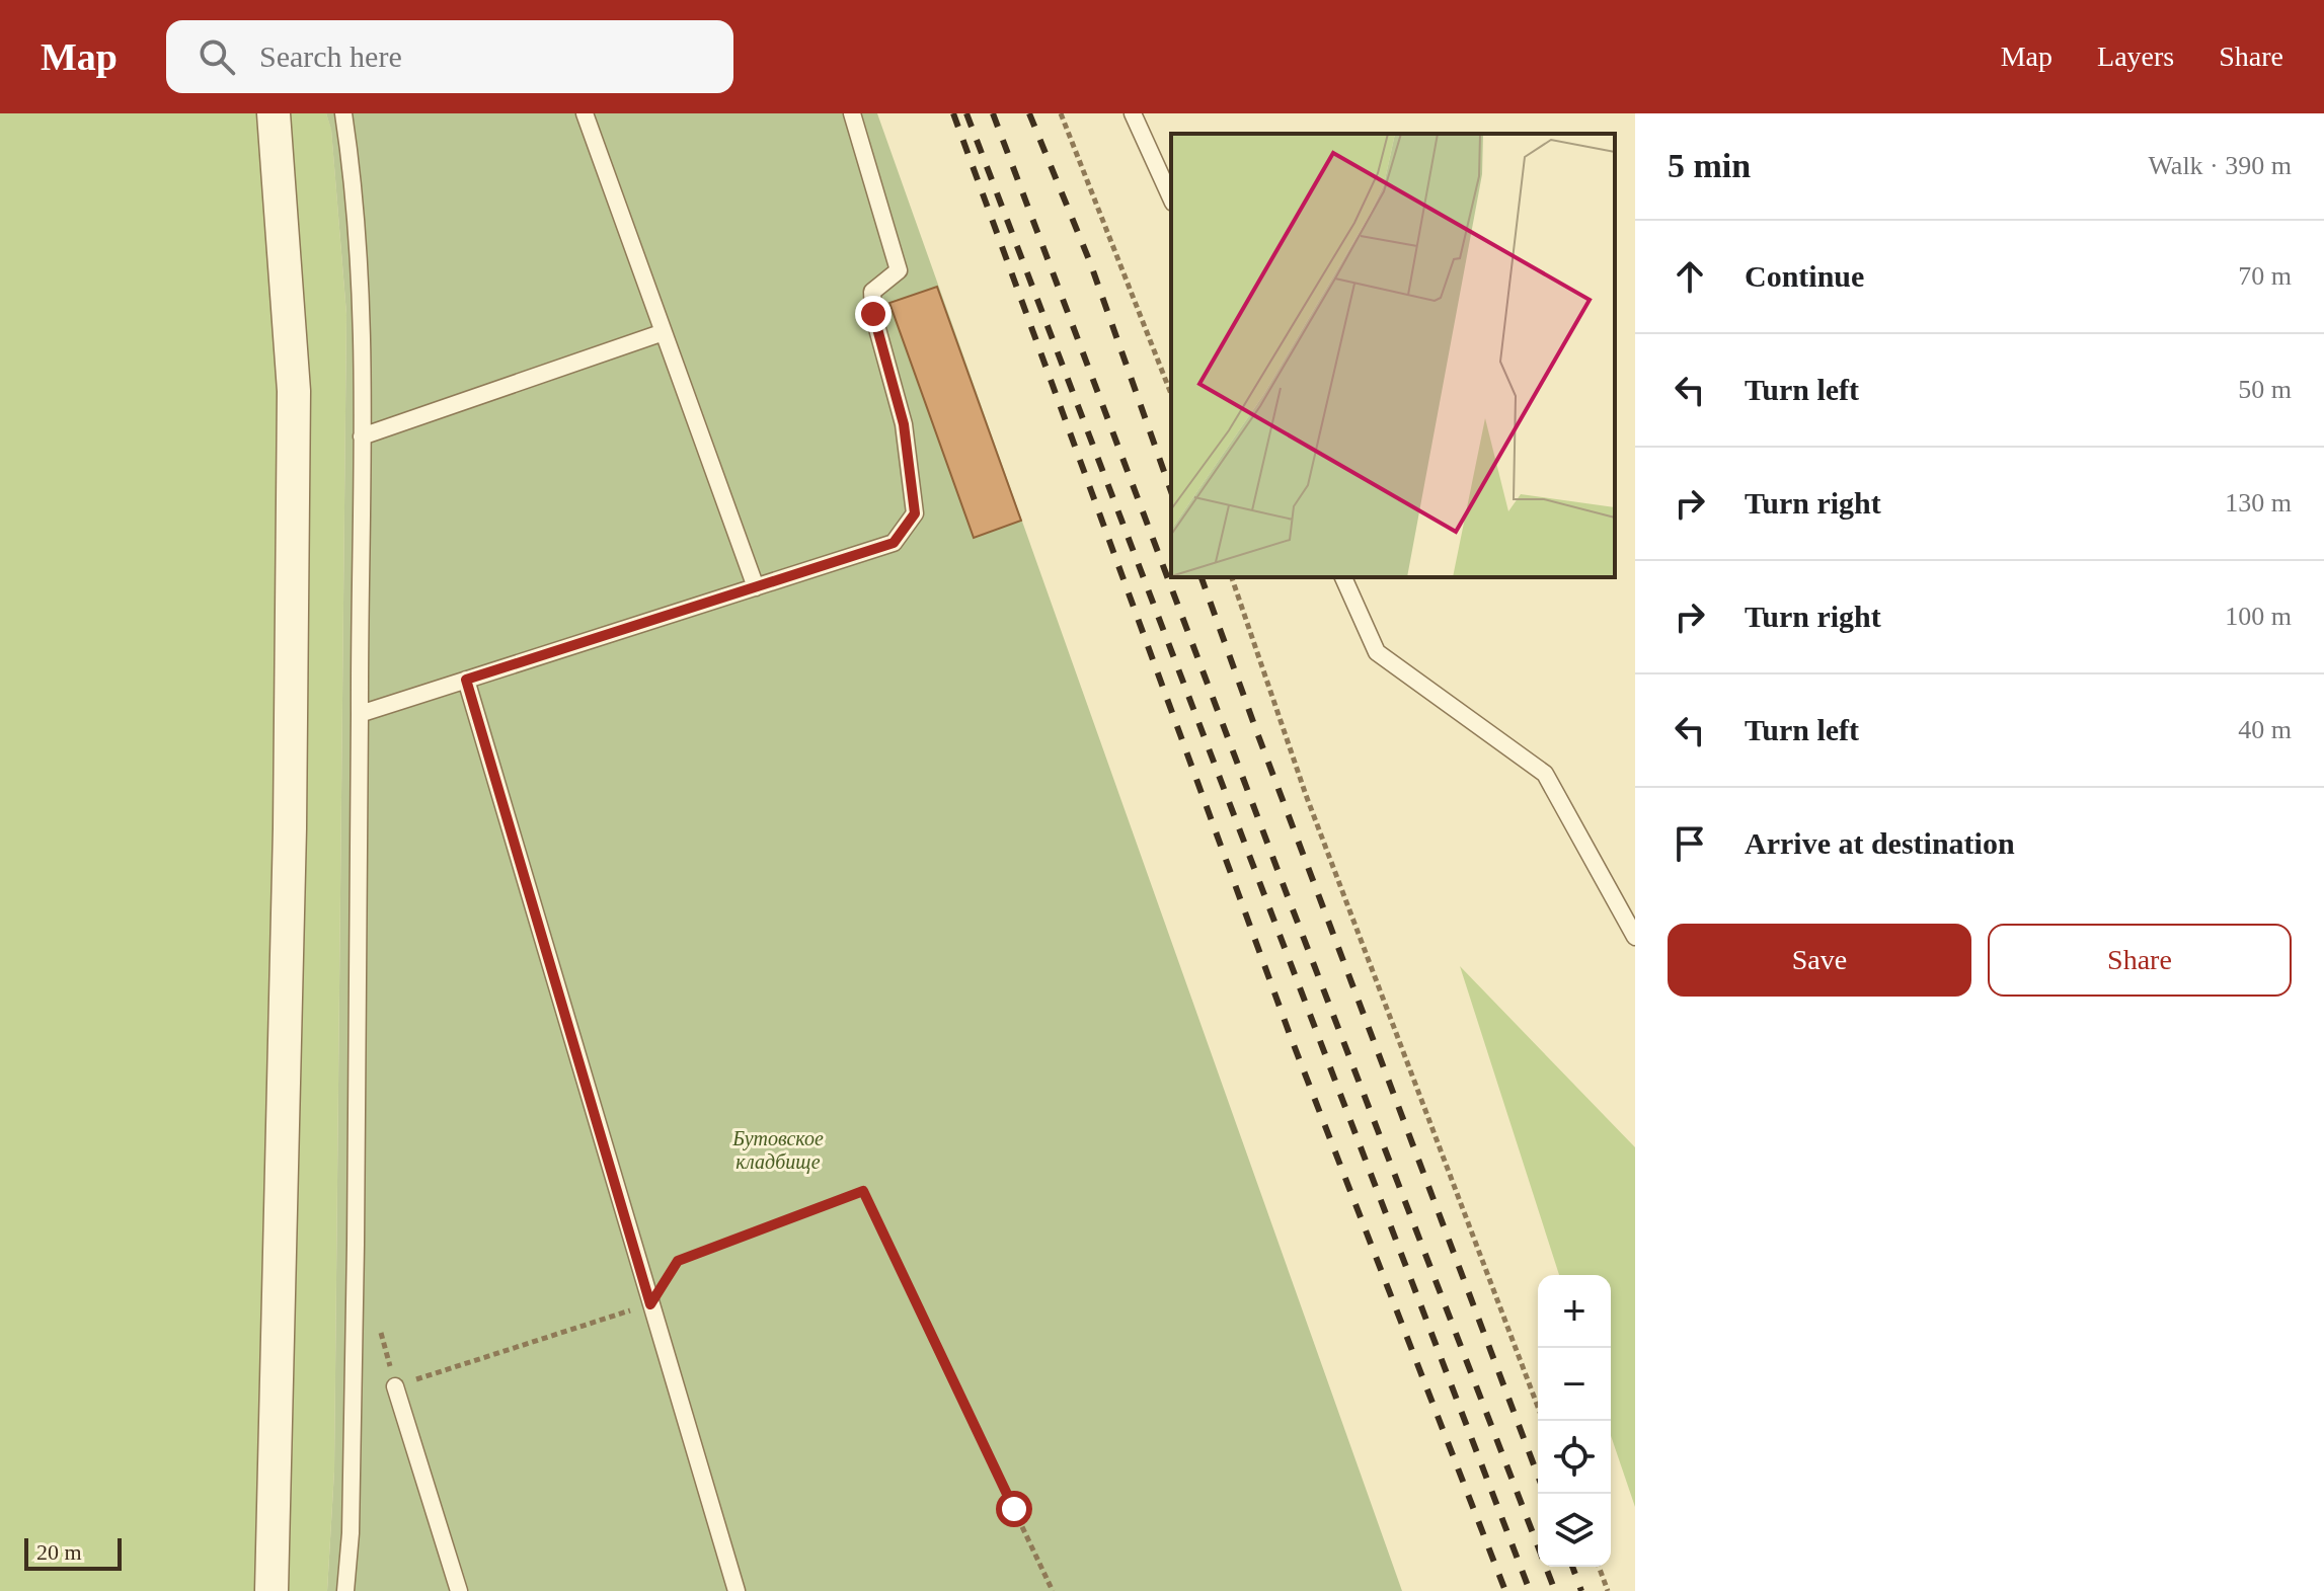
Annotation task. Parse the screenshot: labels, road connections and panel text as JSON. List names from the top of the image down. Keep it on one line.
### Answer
{"parks":["Бутовское кладбище"],"scale_bar":"20 m","page":{"header":"Map","search":"Search here","nav":["Map","Layers","Share"],"heading":["5 min","Walk · 390 m"],"list":[["Continue","70 m"],["Turn left","50 m"],["Turn right","130 m"],["Turn right","100 m"],["Turn left","40 m"],"Arrive at destination"],"buttons":["Save","Share"],"map_buttons":["+","−"],"scale":"20 m"}}
